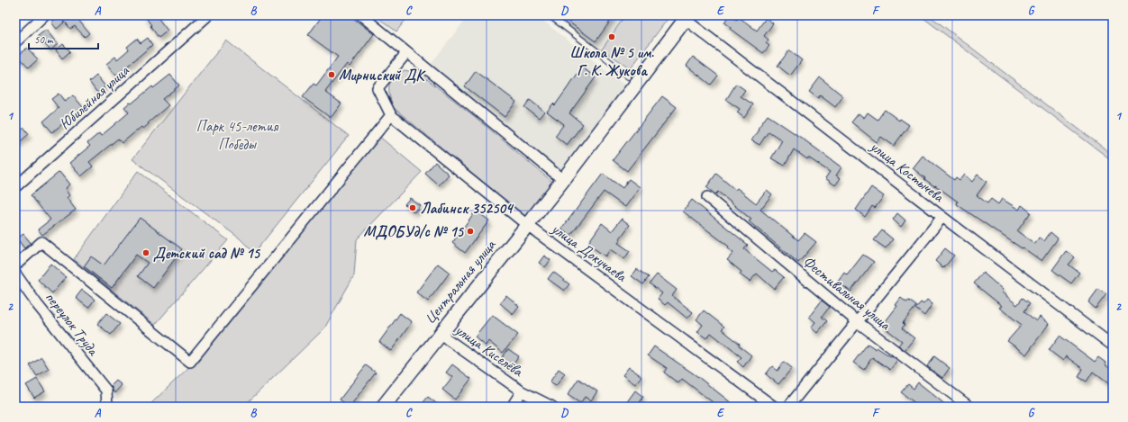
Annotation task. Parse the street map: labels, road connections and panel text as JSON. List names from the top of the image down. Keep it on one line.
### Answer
{"streets":{"street":["Юбилейная улица","улица Костычева","улица Докучаева","Центральная улица","Фестивальная улица","переулок Труда","улица Киселёва"]},"crossings":[["улица Костычева","Центральная улица"],["улица Докучаева","Центральная улица"],["Центральная улица","улица Киселёва"]],"parks":["Парк 45-летия Победы"],"places":["Школа № 5 им. Г. К. Жукова","Мирниский ДК","Лабинск 352504","МДОБУд/с № 15","Детский сад № 15"],"scale_bar":"50 m","grid":{"columns":["A","B","C","D","E","F","G"],"rows":["1","2"]}}
